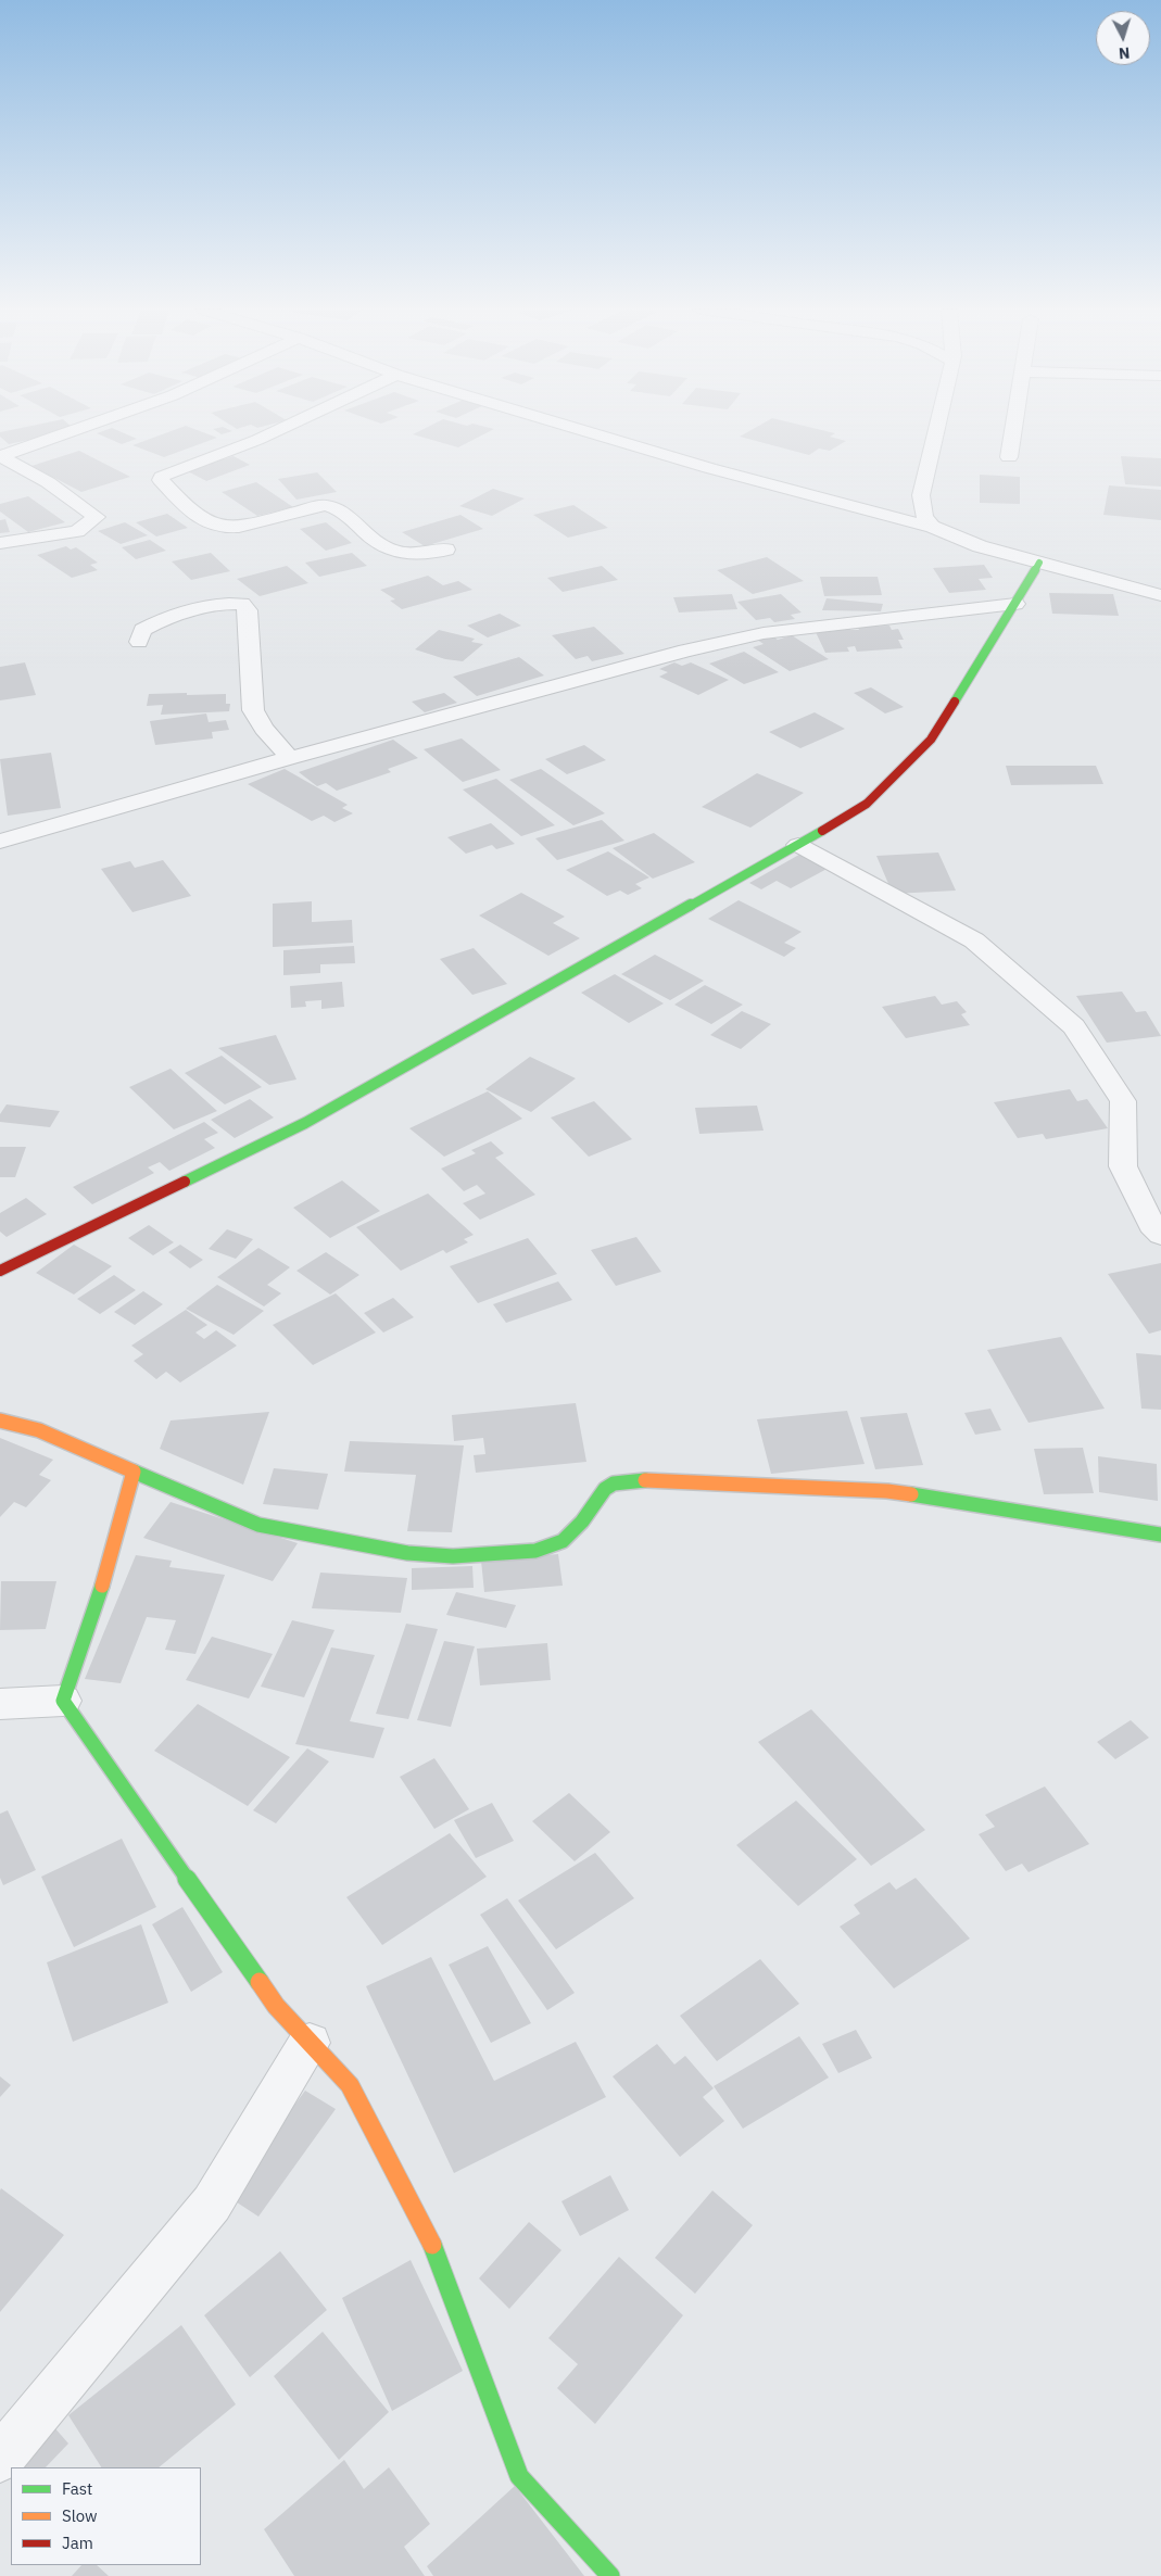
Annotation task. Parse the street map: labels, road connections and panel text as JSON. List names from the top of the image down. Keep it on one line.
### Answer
{"legend":["Fast","Slow","Jam"],"north":"bottom"}
